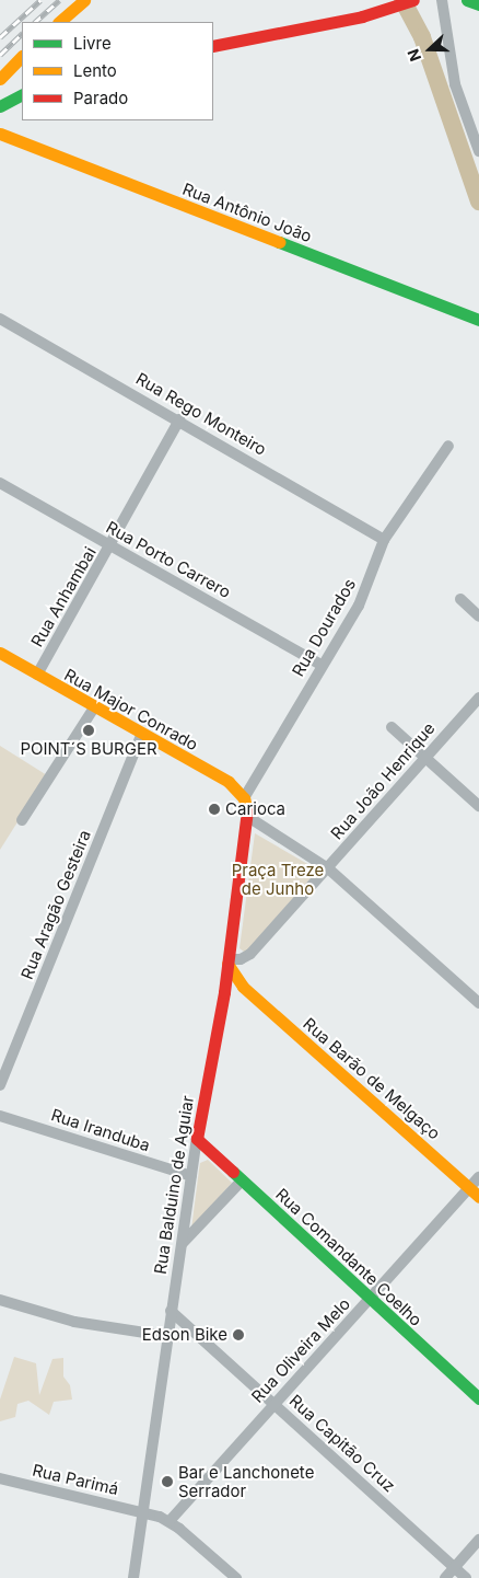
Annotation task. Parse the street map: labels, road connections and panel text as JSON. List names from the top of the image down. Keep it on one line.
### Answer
{"streets":{"street":["Rua Antônio João","Rua Rego Monteiro","Rua Porto Carrero","Rua Anhambai","Rua Dourados","Rua Major Conrado","Rua João Henrique","Rua Aragão Gesteira","Rua Barão de Melgaço","Rua Iranduba","Rua Balduino de Aguiar","Rua Comandante Coelho","Rua Oliveira Melo","Rua Capitão Cruz","Rua Parimá"]},"crossings":[["Rua Rego Monteiro","Rua Anhambai"],["Rua Rego Monteiro","Rua Dourados"],["Rua Porto Carrero","Rua Anhambai"],["Rua Porto Carrero","Rua Dourados"],["Rua Anhambai","Rua Major Conrado"],["Rua Dourados","Rua Major Conrado"],["Rua Dourados","Rua Balduino de Aguiar"],["Rua Major Conrado","Rua Aragão Gesteira"],["Rua Major Conrado","Rua Balduino de Aguiar"],["Rua Barão de Melgaço","Rua Balduino de Aguiar"],["Rua Barão de Melgaço","Rua Oliveira Melo"],["Rua Iranduba","Rua Balduino de Aguiar"],["Rua Balduino de Aguiar","Rua Comandante Coelho"],["Rua Balduino de Aguiar","Rua Capitão Cruz"],["Rua Balduino de Aguiar","Rua Parimá"],["Rua Comandante Coelho","Rua Oliveira Melo"],["Rua Oliveira Melo","Rua Capitão Cruz"],["Rua Oliveira Melo","Rua Parimá"]],"parks":["Praça Treze de Junho"],"places":["POINT´S BURGER","Carioca","Edson Bike","Bar e Lanchonete Serrador"],"legend":["Livre","Lento","Parado"],"north":"left"}
